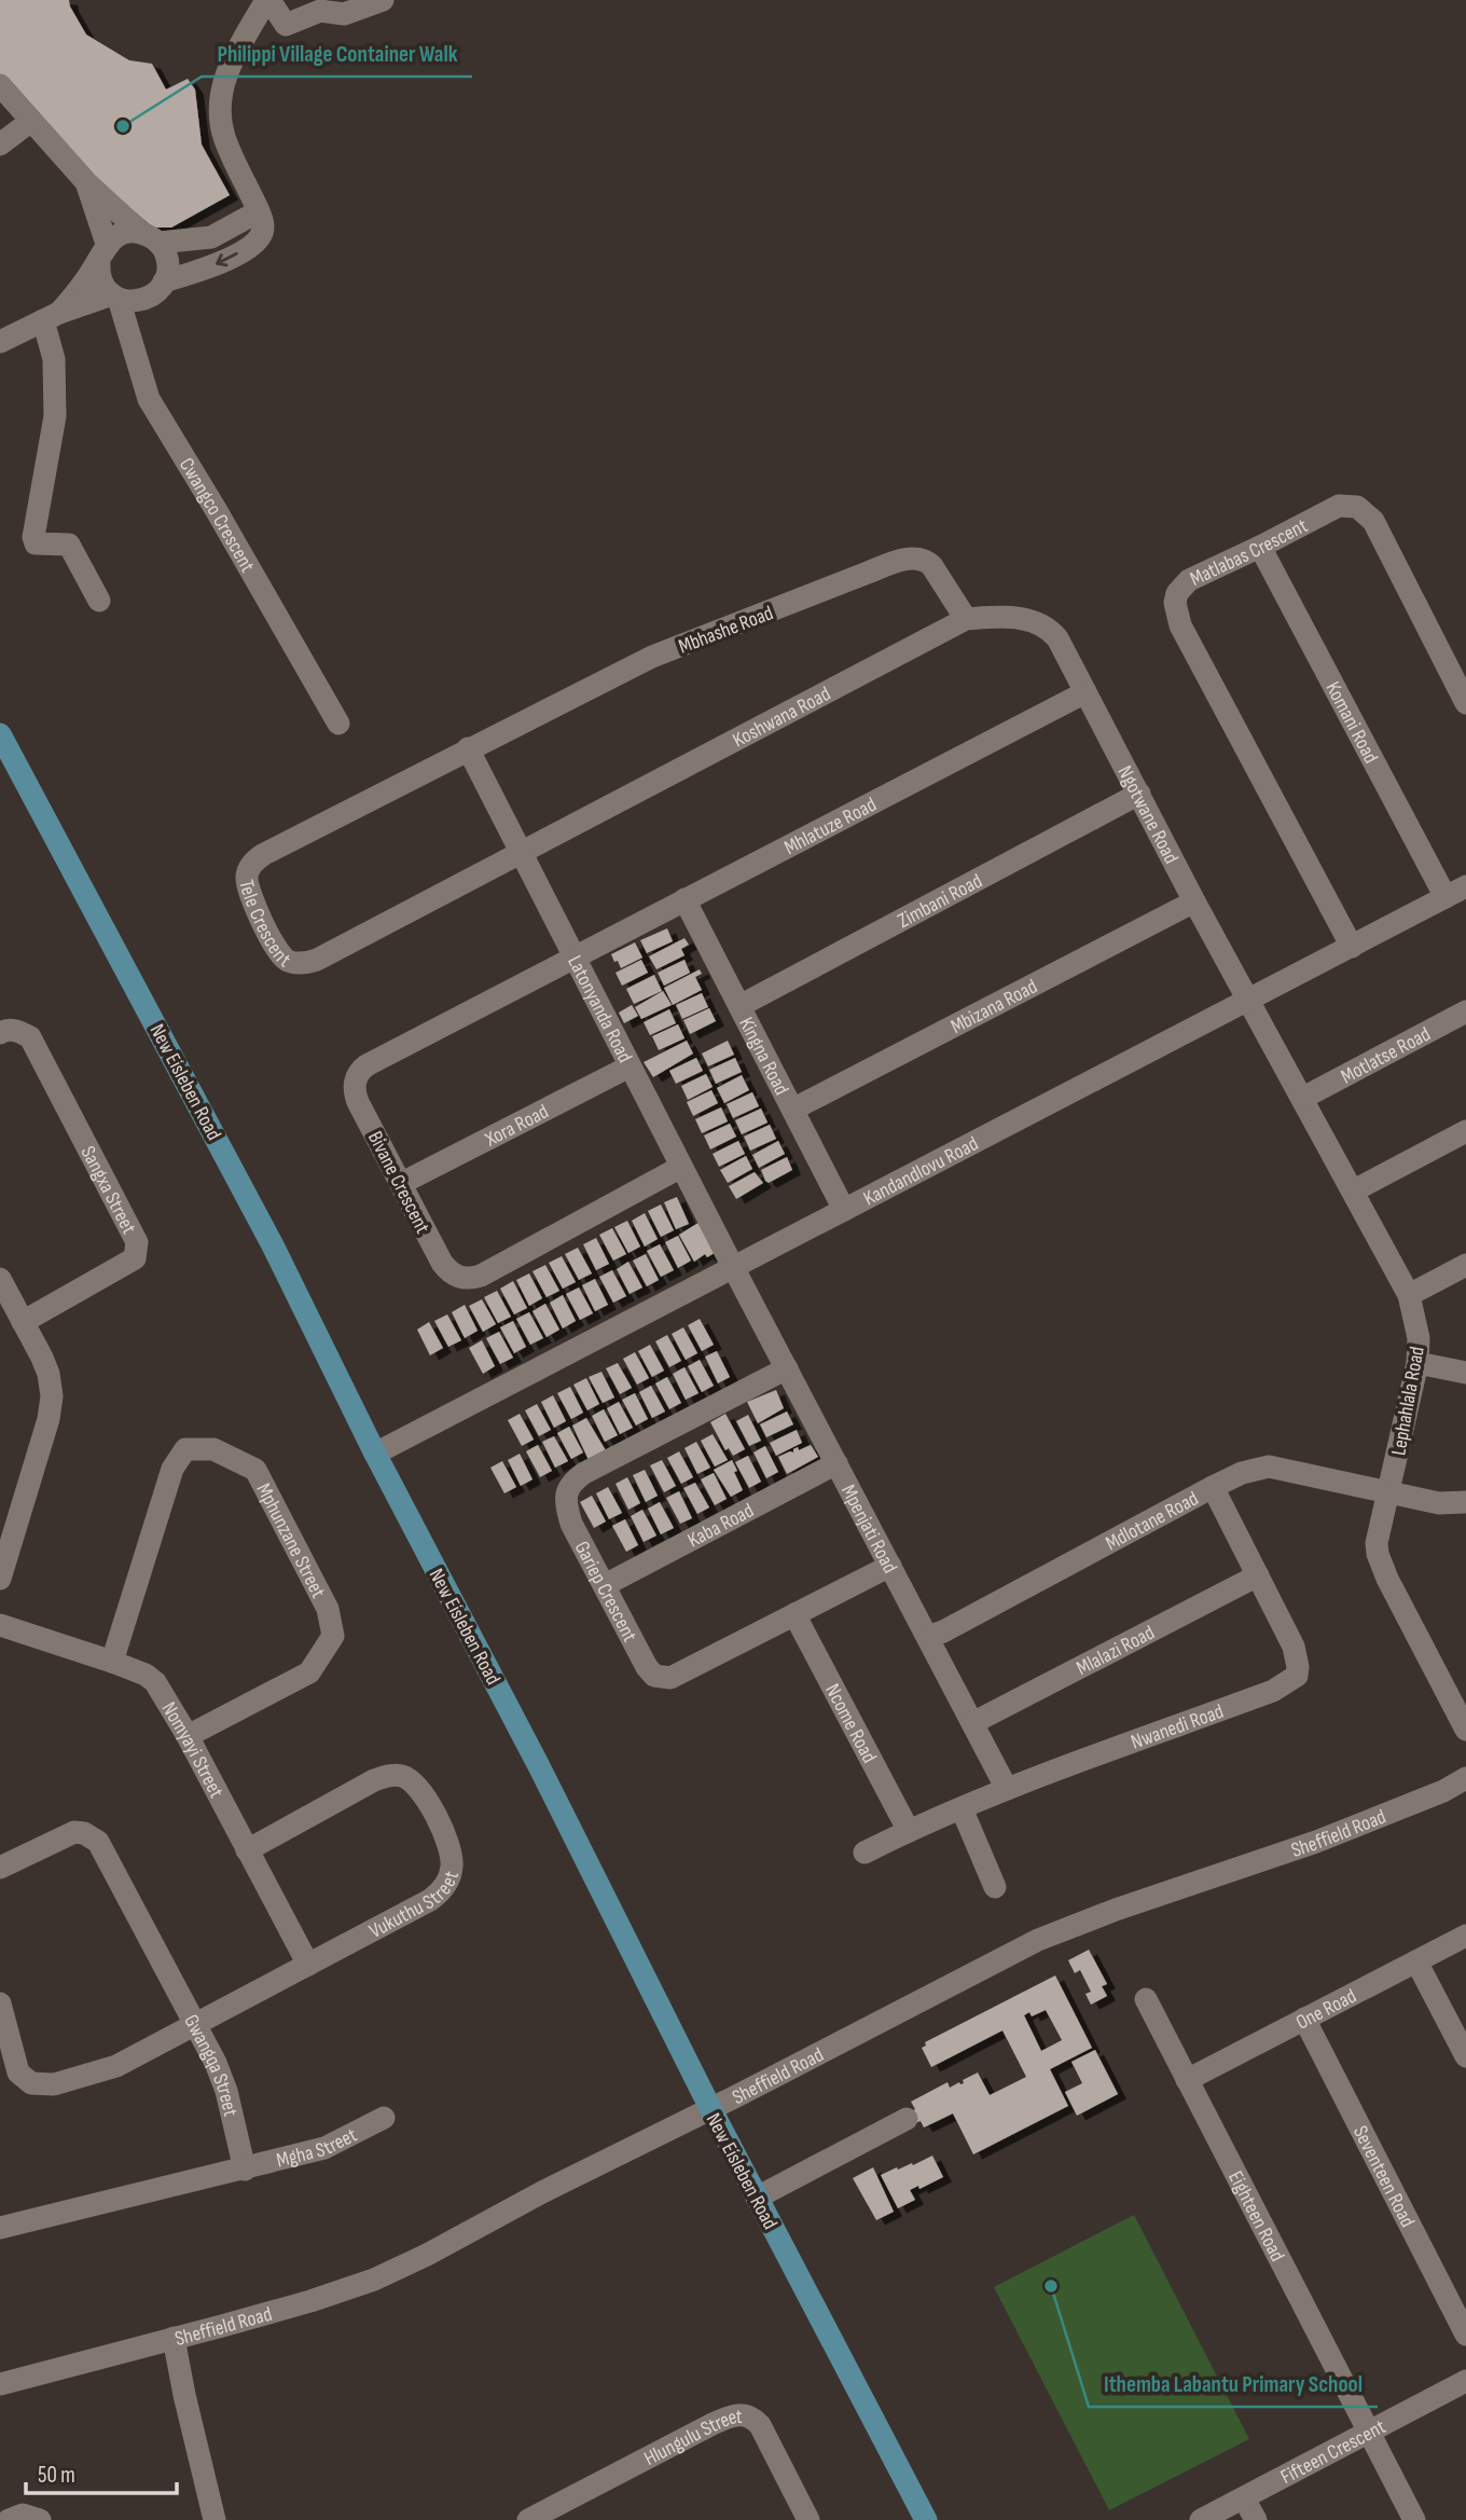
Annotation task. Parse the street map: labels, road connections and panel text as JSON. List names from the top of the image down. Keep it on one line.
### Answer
{"streets":{"main road":["New Eisleben Road"],"street":["Cwangco Crescent","Matlabas Crescent","Mbhashe Road","Koshwana Road","Komani Road","Ngotwane Road","Mhlatuze Road","Zimbani Road","Tele Crescent","Mbizana Road","Latonyanda Road","Kingna Road","Motlatse Road","Xora Road","Kandandlovu Road","Bivane Crescent","Sangxa Street","Lephahlala Road","Mdlotane Road","Kaba Road","Mpenjati Road","Mphunzane Street","Gariep Crescent","Mlalazi Road","Ncome Road","Nwanedi Road","Nomyayi Street","Sheffield Road","Vukuthu Street","One Road","Gwangqa Street","Mgha Street","Seventeen Road","Eighteen Road","Hlungulu Street","Fifteen Crescent"]},"crossings":[["Matlabas Crescent","Komani Road"],["Matlabas Crescent","Kandandlovu Road"],["Mbhashe Road","Koshwana Road"],["Mbhashe Road","Tele Crescent"],["Mbhashe Road","Latonyanda Road"],["Koshwana Road","Ngotwane Road"],["Koshwana Road","Tele Crescent"],["Koshwana Road","Latonyanda Road"],["Komani Road","Kandandlovu Road"],["Ngotwane Road","Mhlatuze Road"],["Ngotwane Road","Zimbani Road"],["Ngotwane Road","Mbizana Road"],["Ngotwane Road","Kandandlovu Road"],["Ngotwane Road","Lephahlala Road"],["Mhlatuze Road","Latonyanda Road"],["Mhlatuze Road","Kingna Road"],["Mhlatuze Road","Bivane Crescent"],["Zimbani Road","Kingna Road"],["Tele Crescent","Latonyanda Road"],["Mbizana Road","Kingna Road"],["Latonyanda Road","Xora Road"],["Latonyanda Road","Kandandlovu Road"],["Latonyanda Road","Bivane Crescent"],["Latonyanda Road","Mpenjati Road"],["Kingna Road","Kandandlovu Road"],["Motlatse Road","Lephahlala Road"],["New Eisleben Road","Kandandlovu Road"],["New Eisleben Road","Sheffield Road"],["Xora Road","Bivane Crescent"],["Kandandlovu Road","Lephahlala Road"],["Kandandlovu Road","Mpenjati Road"],["Lephahlala Road","Mdlotane Road"],["Mdlotane Road","Mpenjati Road"],["Mdlotane Road","Nwanedi Road"],["Kaba Road","Mpenjati Road"],["Kaba Road","Gariep Crescent"],["Mpenjati Road","Gariep Crescent"],["Mpenjati Road","Mlalazi Road"],["Mpenjati Road","Nwanedi Road"],["Mphunzane Street","Nomyayi Street"],["Gariep Crescent","Ncome Road"],["Mlalazi Road","Nwanedi Road"],["Ncome Road","Nwanedi Road"],["Nomyayi Street","Vukuthu Street"],["Vukuthu Street","Gwangqa Street"],["One Road","Seventeen Road"],["One Road","Eighteen Road"],["Gwangqa Street","Mgha Street"],["Eighteen Road","Fifteen Crescent"]],"places":["Philippi Village Container Walk","Ithemba Labantu Primary School"],"scale_bar":"50 m"}
